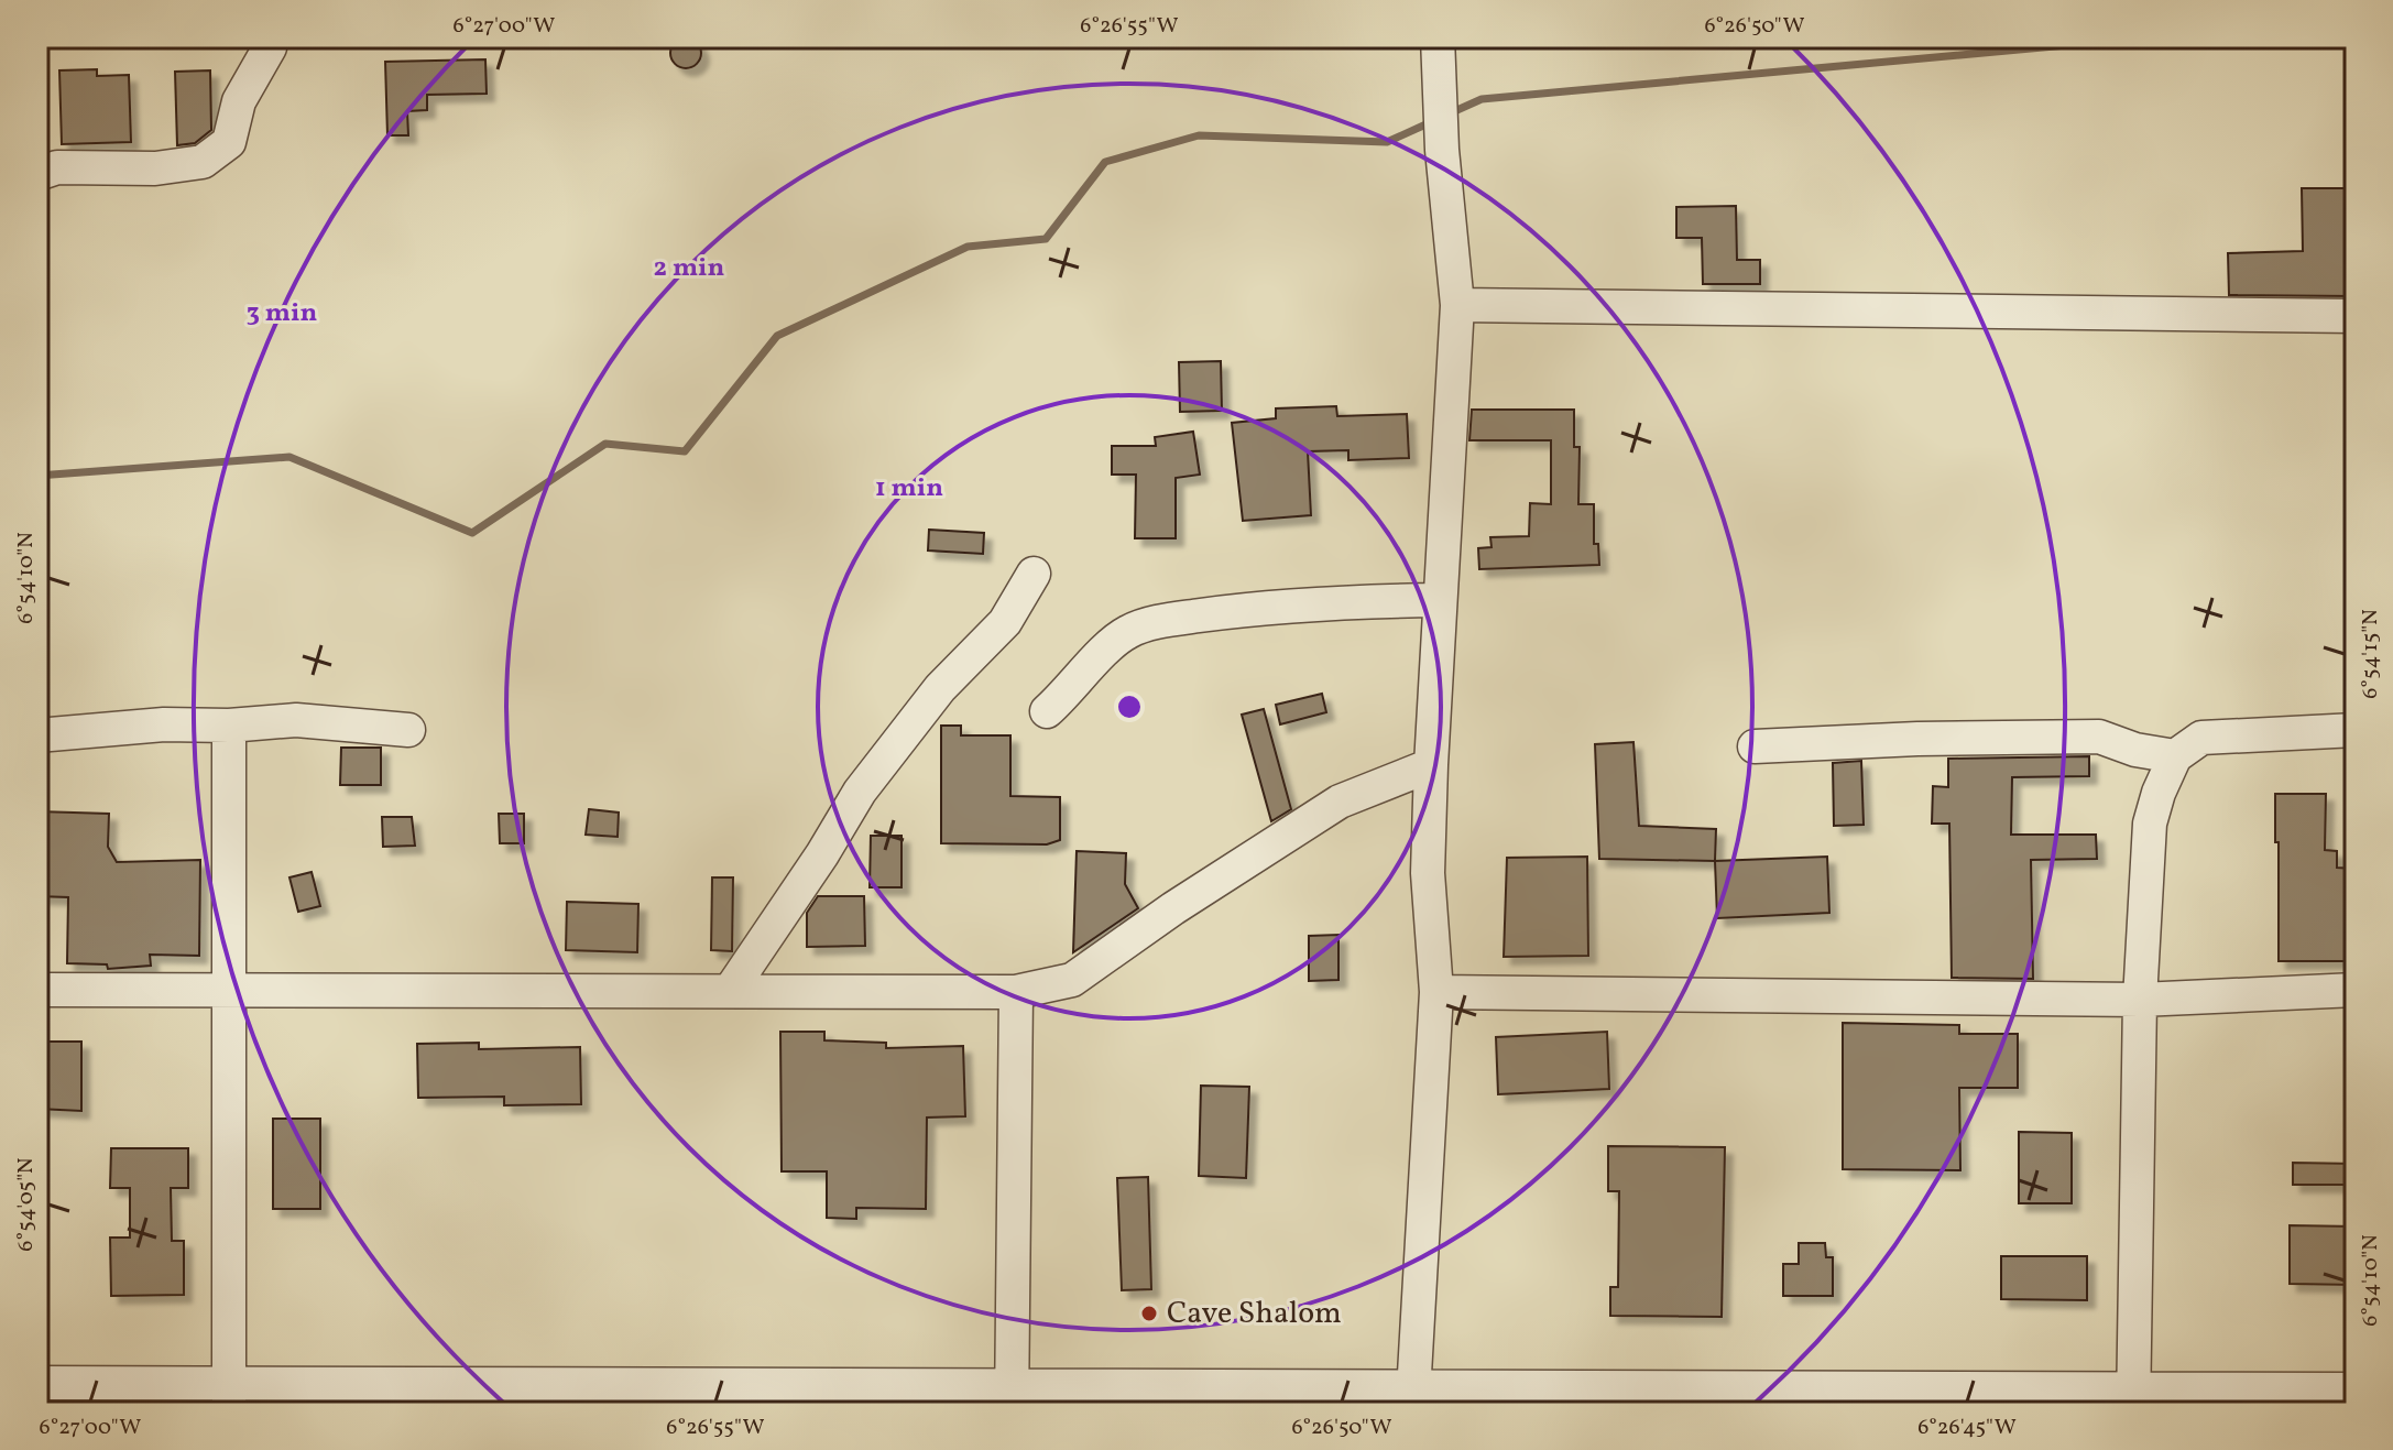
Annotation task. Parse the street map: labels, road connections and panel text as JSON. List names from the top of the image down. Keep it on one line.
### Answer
{"places":["Cave Shalom"],"coordinates":["6°27'00\"W","6°26'55\"W","6°26'50\"W","6°54'10\"N","6°54'15\"N","6°54'05\"N","6°26'45\"W"],"rings":["2 min","3 min","1 min"]}
